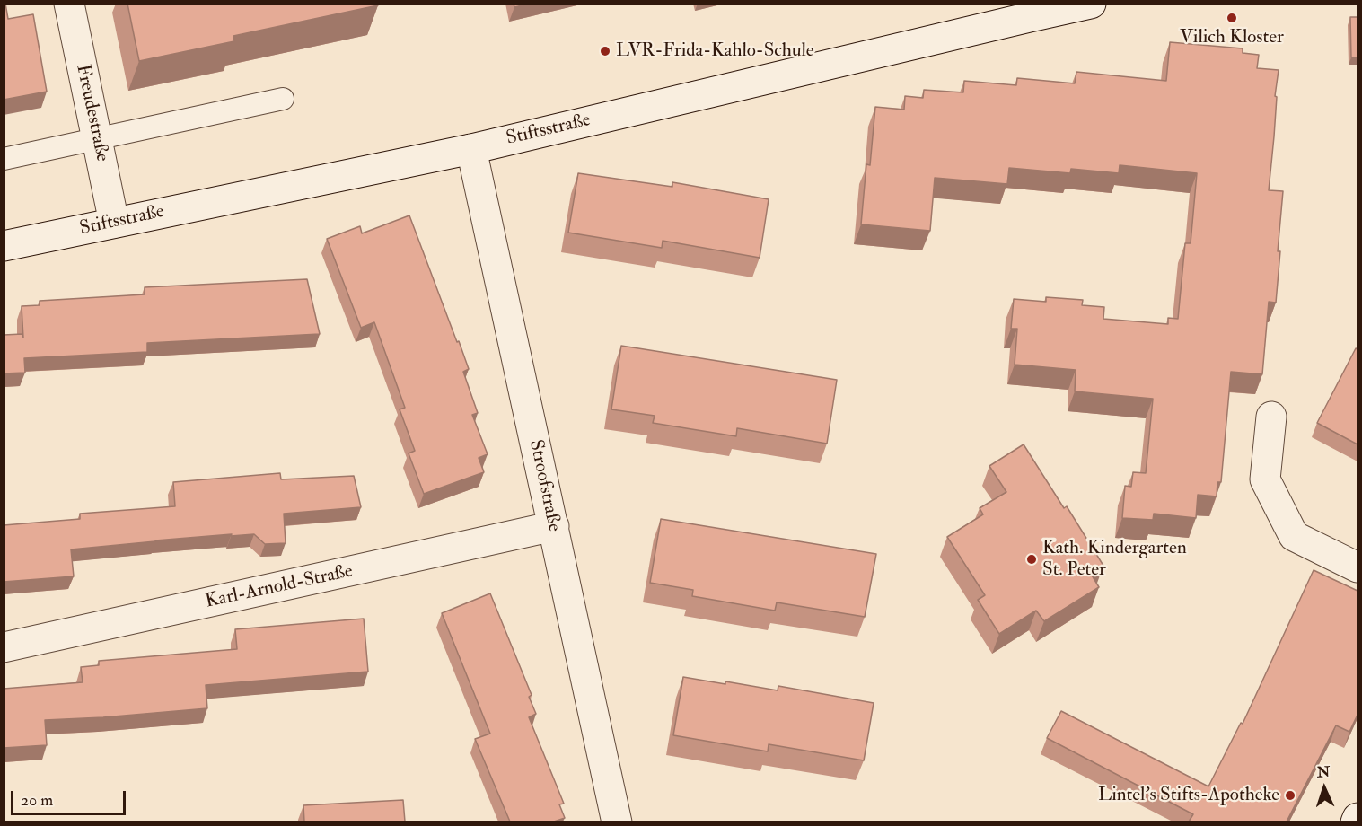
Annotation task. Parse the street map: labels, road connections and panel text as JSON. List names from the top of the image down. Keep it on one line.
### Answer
{"streets":{"street":["Freudestraße","Stiftsstraße","Stroofstraße","Karl-Arnold-Straße"]},"crossings":[["Freudestraße","Stiftsstraße"],["Stiftsstraße","Stroofstraße"],["Stroofstraße","Karl-Arnold-Straße"]],"places":["Vilich Kloster","LVR-Frida-Kahlo-Schule","Kath. Kindergarten St. Peter","Lintel's Stifts-Apotheke"],"scale_bar":"20 m","north":"top"}
